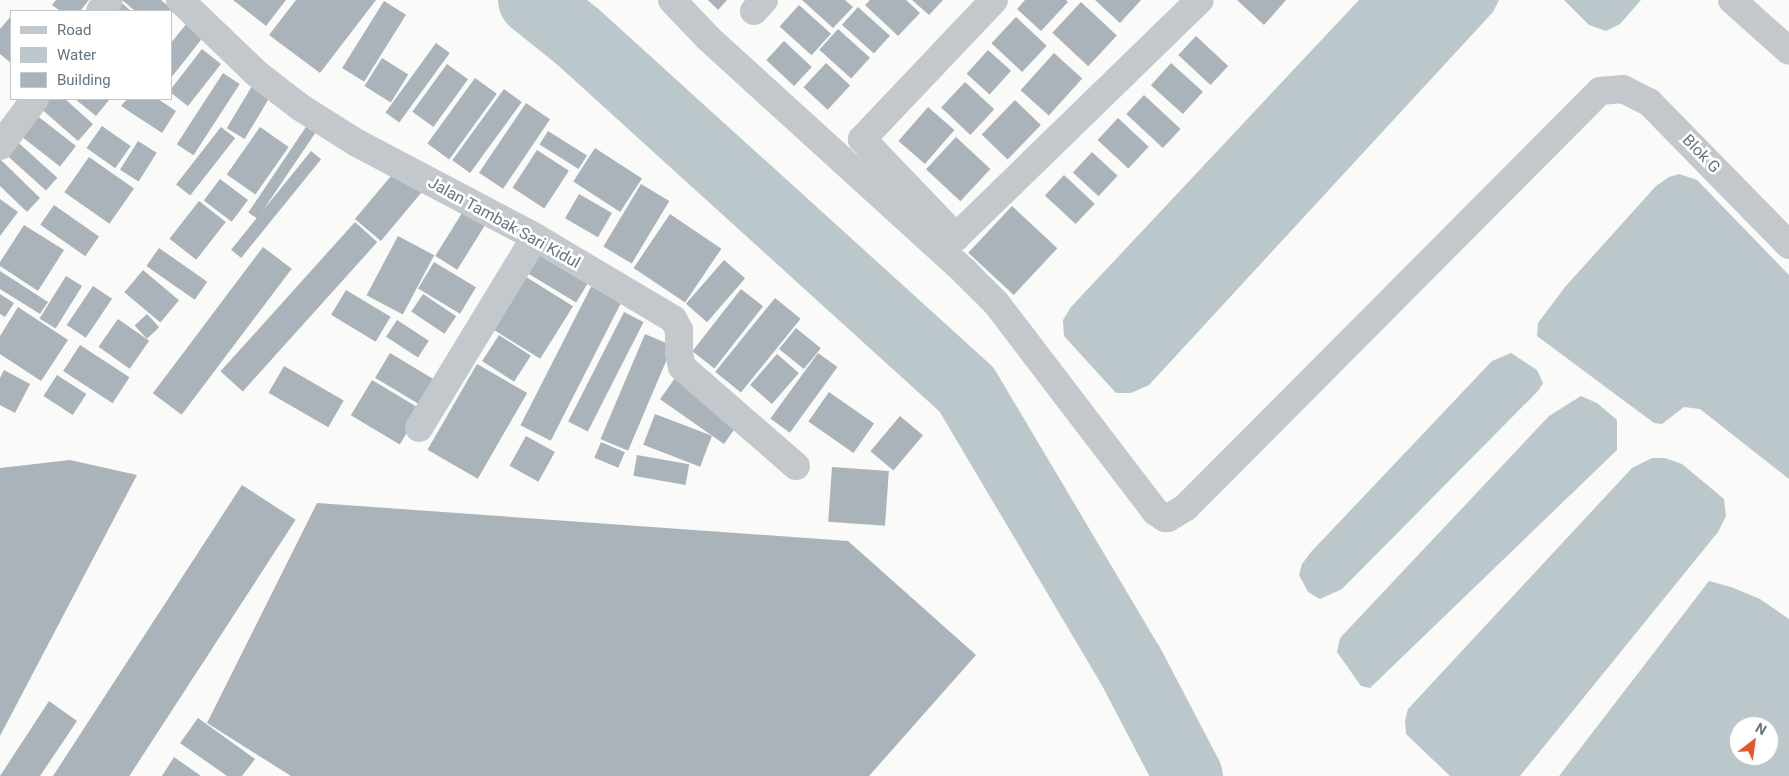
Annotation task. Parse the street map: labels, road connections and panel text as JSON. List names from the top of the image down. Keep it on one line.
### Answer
{"streets":{"street":["Blok G","Jalan Tambak Sari Kidul"]},"legend":["Road","Water","Building"],"north":"top right"}
